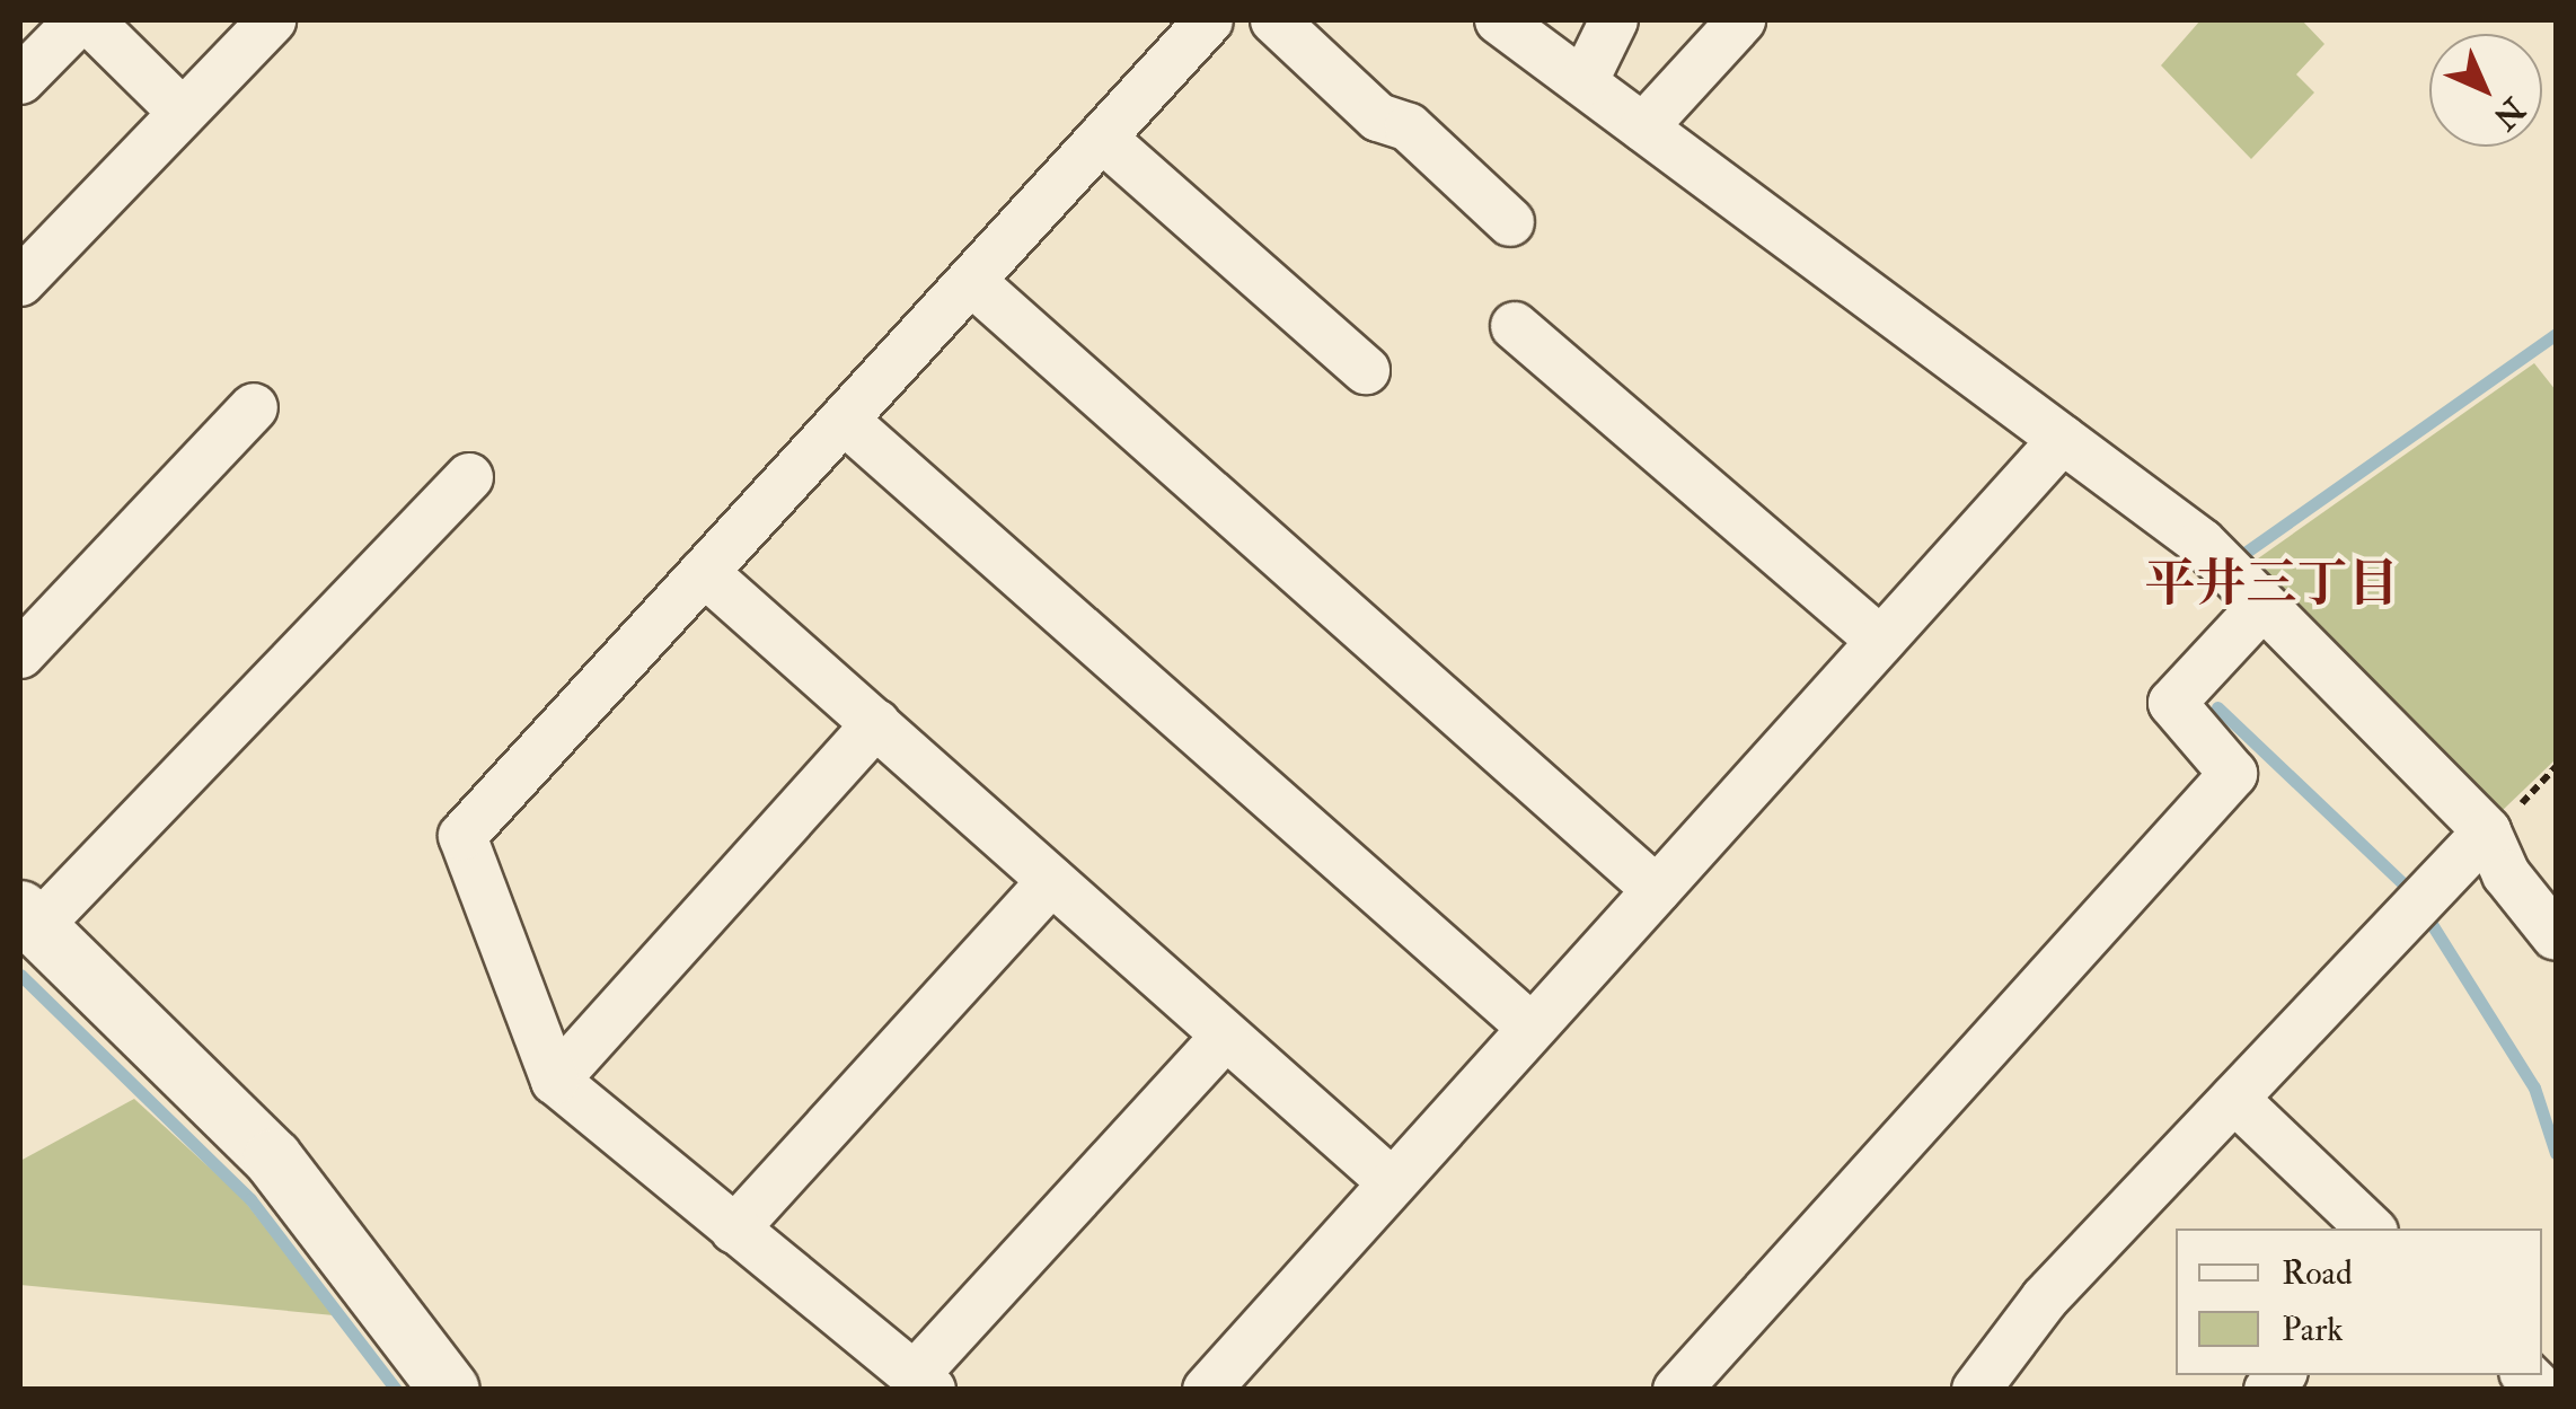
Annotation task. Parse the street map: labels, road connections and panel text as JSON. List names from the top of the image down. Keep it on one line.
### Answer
{"districts":["平井三丁目"],"legend":["Road","Park"],"north":"bottom right"}
